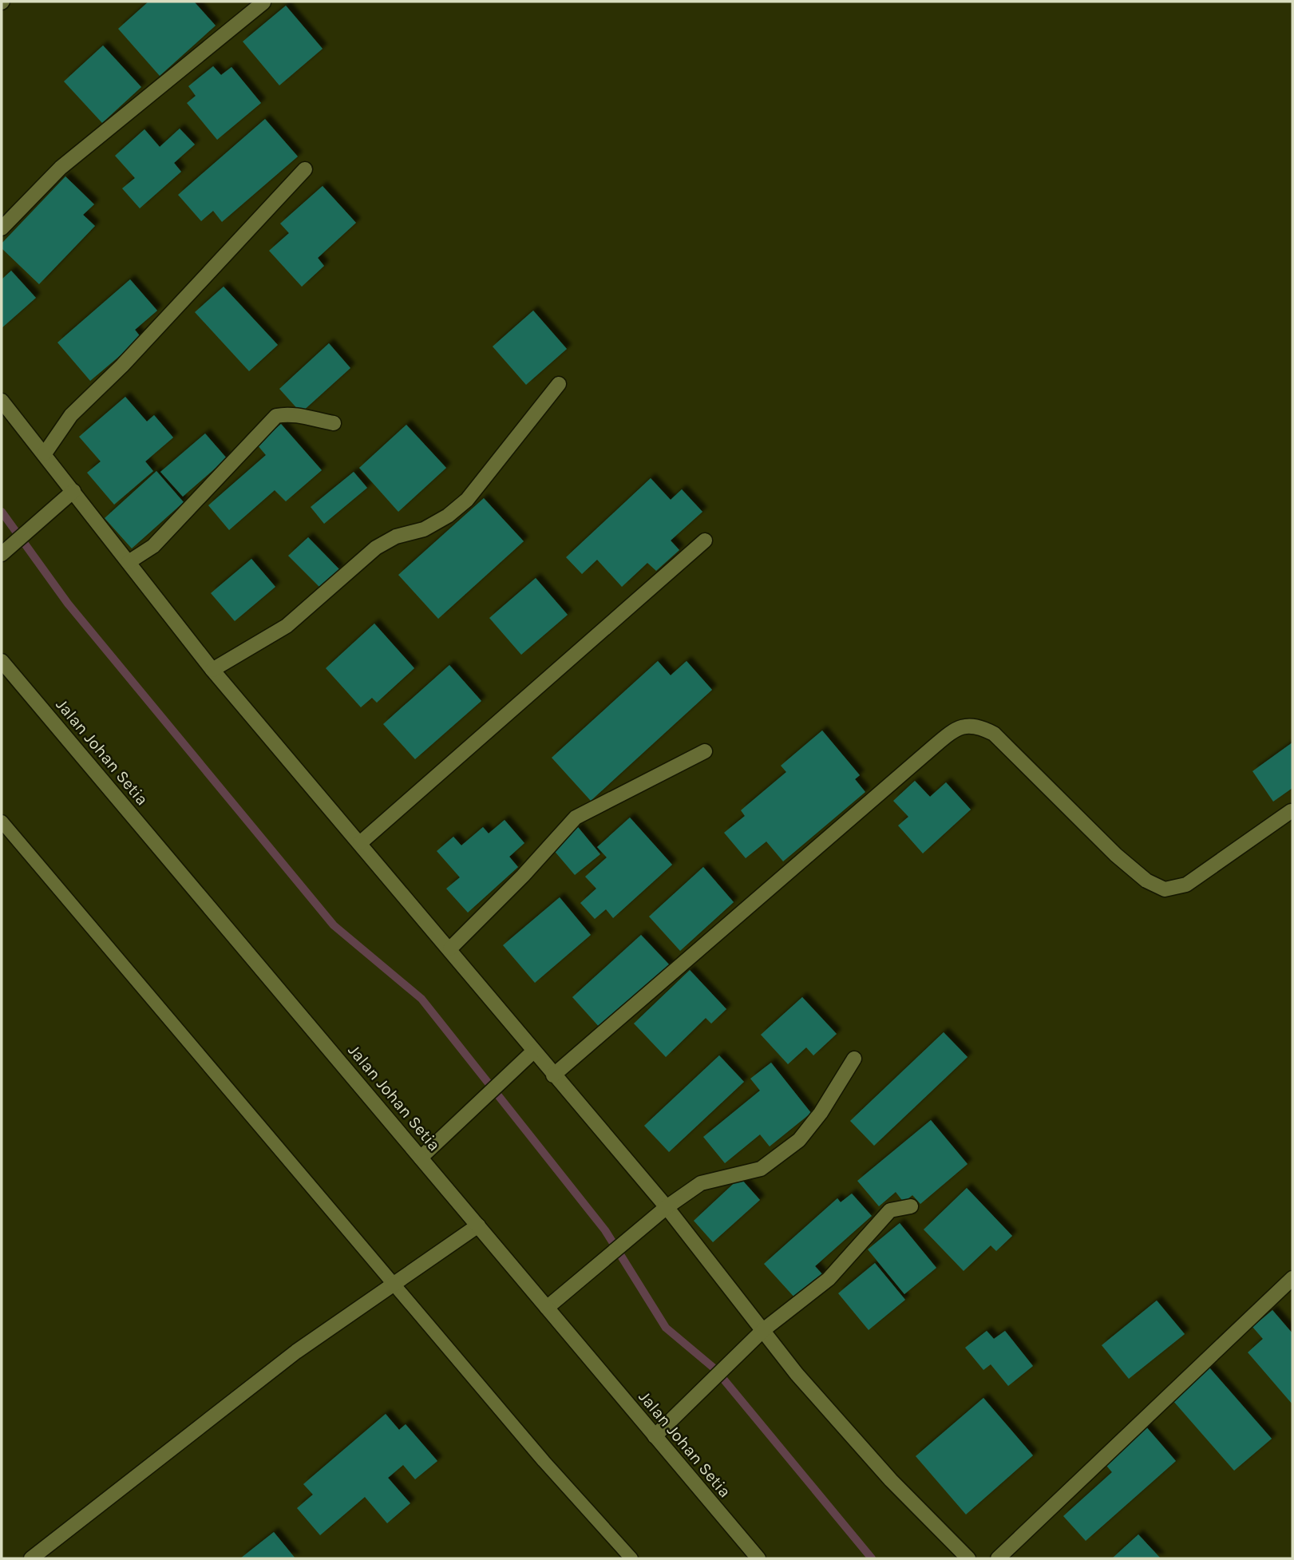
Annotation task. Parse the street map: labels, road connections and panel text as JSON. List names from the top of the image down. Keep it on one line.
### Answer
{"streets":{"street":["Jalan Johan Setia"]}}
